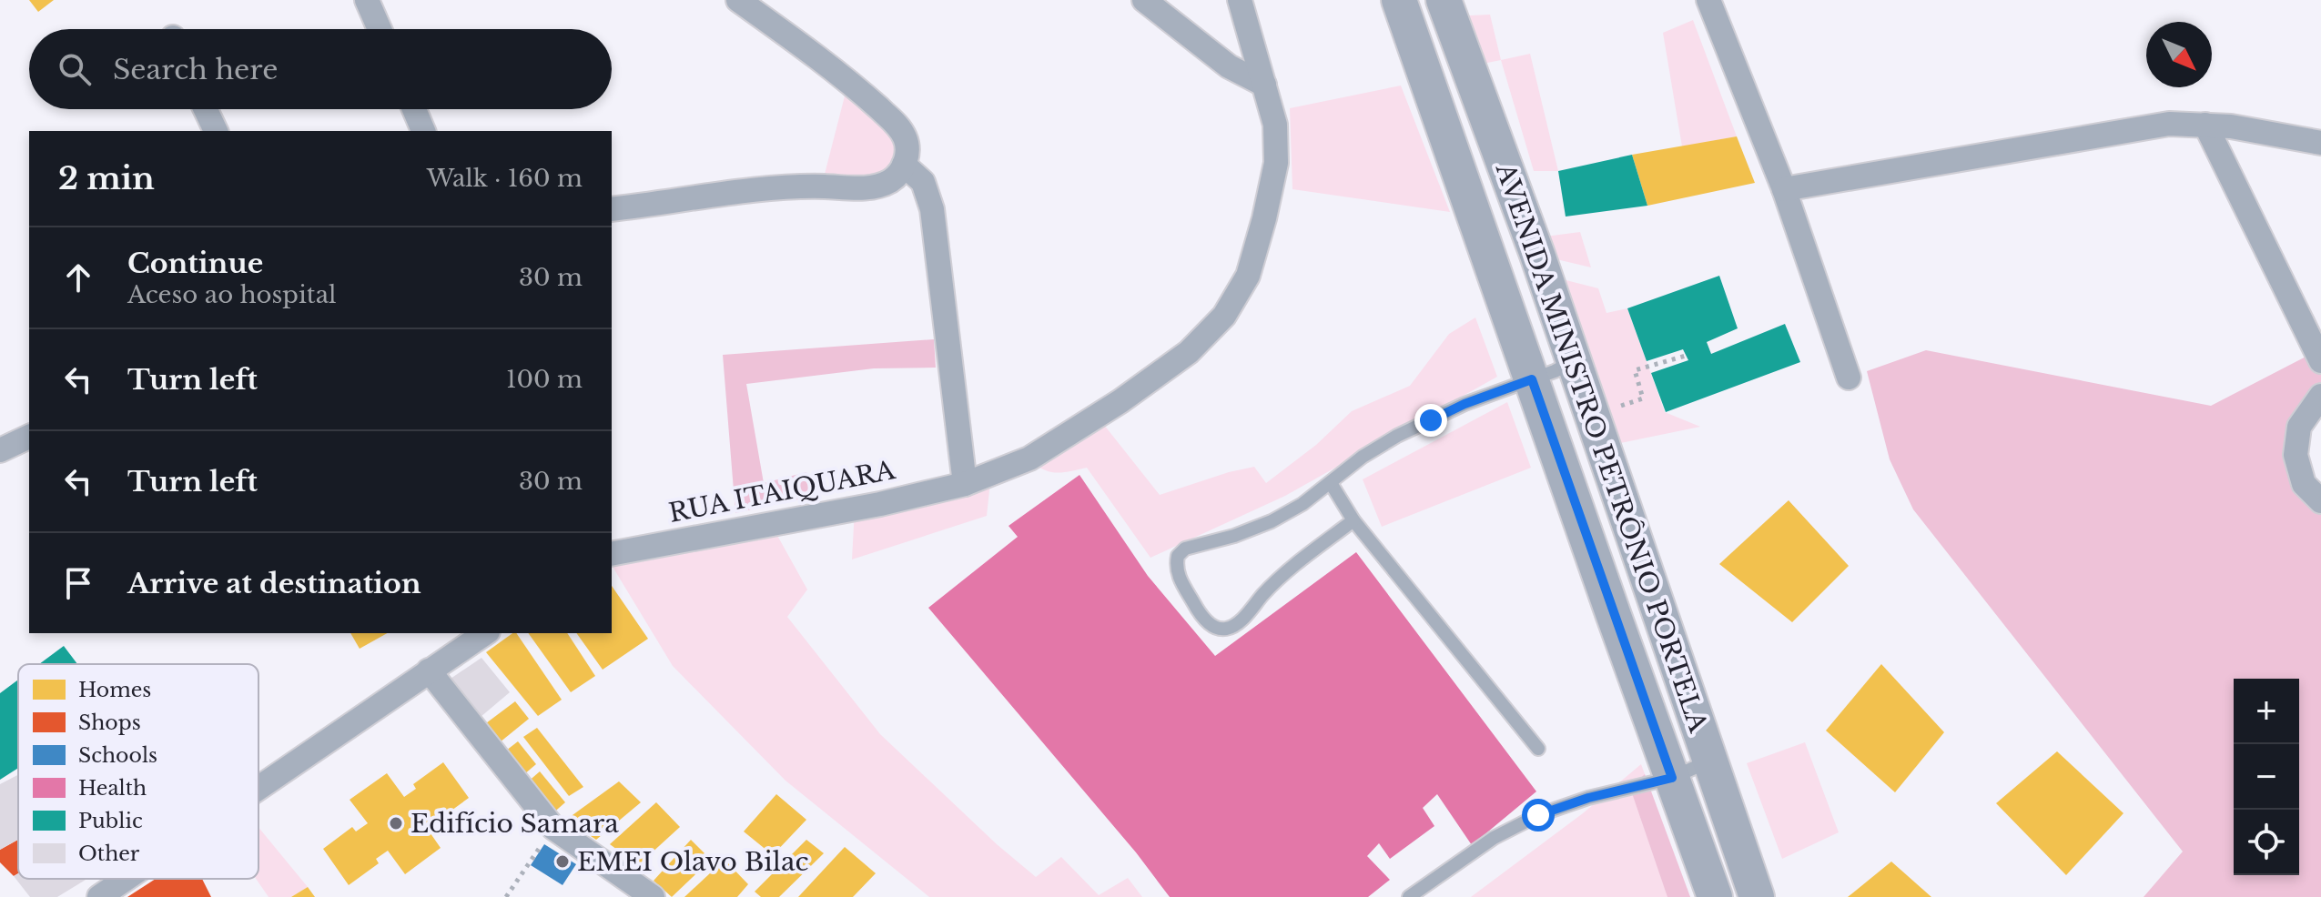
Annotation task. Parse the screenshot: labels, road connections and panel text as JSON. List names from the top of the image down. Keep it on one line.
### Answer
{"streets":{"street":["AVENIDA MINISTRO PETRÔNIO PORTELA","RUA ITAIQUARA"]},"places":["Edifício Samara","EMEI Olavo Bilac"],"legend":["Homes","Shops","Schools","Health","Public","Other"],"north":"bottom right","page":{"search":"Search here","heading":["2 min","Walk · 160 m"],"list":[["Continue","Aceso ao hospital","30 m"],["Turn left","100 m"],["Turn left","30 m"],"Arrive at destination"],"map_buttons":["+","−"]}}
